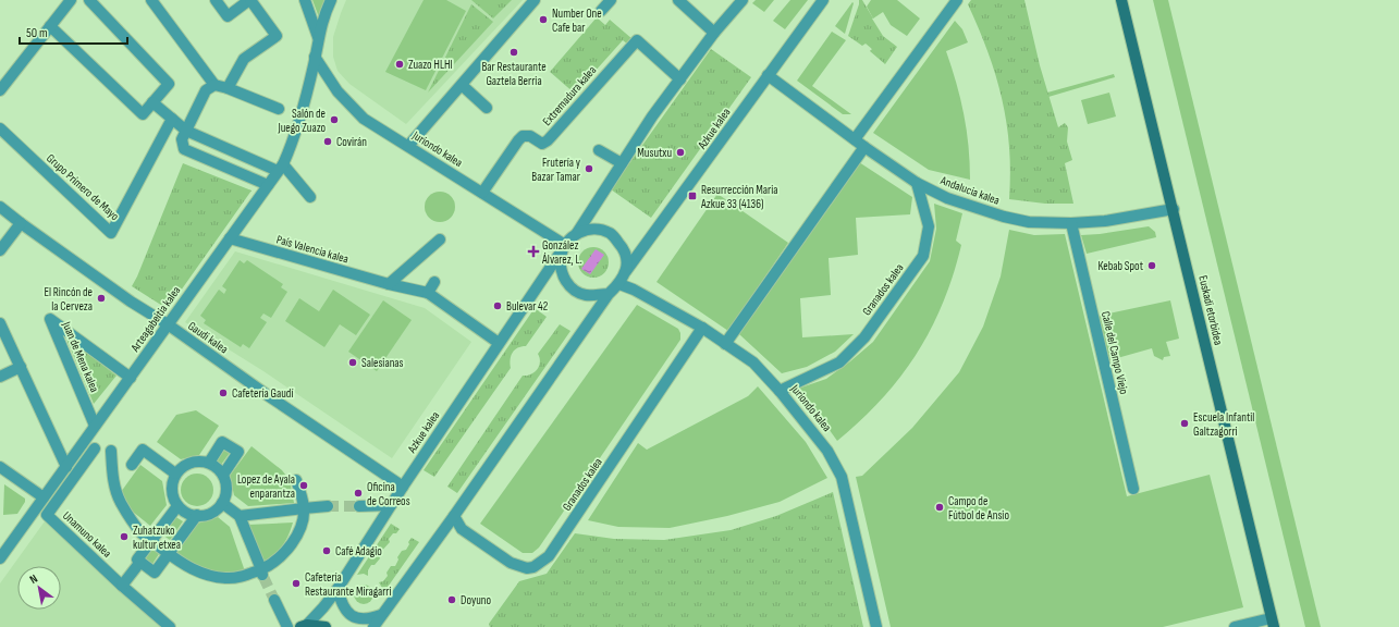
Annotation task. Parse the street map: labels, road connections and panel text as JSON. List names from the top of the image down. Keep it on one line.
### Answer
{"streets":{"street":["Extremadura kalea","Azkue kalea","Juriondo kalea","Grupo Primero de Mayo","Andalucia kalea","País Valencia kalea","Granados kalea","Euskadi etorbidea","Arteagabeitia kalea","Gaudi kalea","Calle del Campo Viejo","Juan de Mena kalea","Unamuno kalea"]},"crossings":[["Extremadura kalea","Juriondo kalea"],["Azkue kalea","Juriondo kalea"],["Azkue kalea","Andalucia kalea"],["Azkue kalea","País Valencia kalea"],["Azkue kalea","Gaudi kalea"],["Juriondo kalea","Granados kalea"],["Juriondo kalea","Arteagabeitia kalea"],["Andalucia kalea","Granados kalea"],["Andalucia kalea","Euskadi etorbidea"],["Andalucia kalea","Calle del Campo Viejo"],["País Valencia kalea","Arteagabeitia kalea"],["Arteagabeitia kalea","Gaudi kalea"],["Arteagabeitia kalea","Juan de Mena kalea"]],"places":{"other":["Number One Cafe bar","Bar Restaurante Gaztela Berria","Zuazo HLHI","Salón de Juego Zuazo","Covirán","Musutxu","Frutería y Bazar Tamar","Kebab Spot","El Rincón de la Cerveza","Bulevar 42","Salesianas","Cafetería Gaudí","Escuela Infantil Galtzagorri","Lopez de Ayala enparantza","Oficina de Correos","Campo de Fútbol de Ansio","Zuhatzuko kultur etxea","Café Adagio","Cafetería Restaurante Miragarri","Doyuno"],"transit":["Resurrección Maria Azkue 33 (4136)"],"health":["González Álvarez, L."]},"scale_bar":"50 m","north":"top left"}
